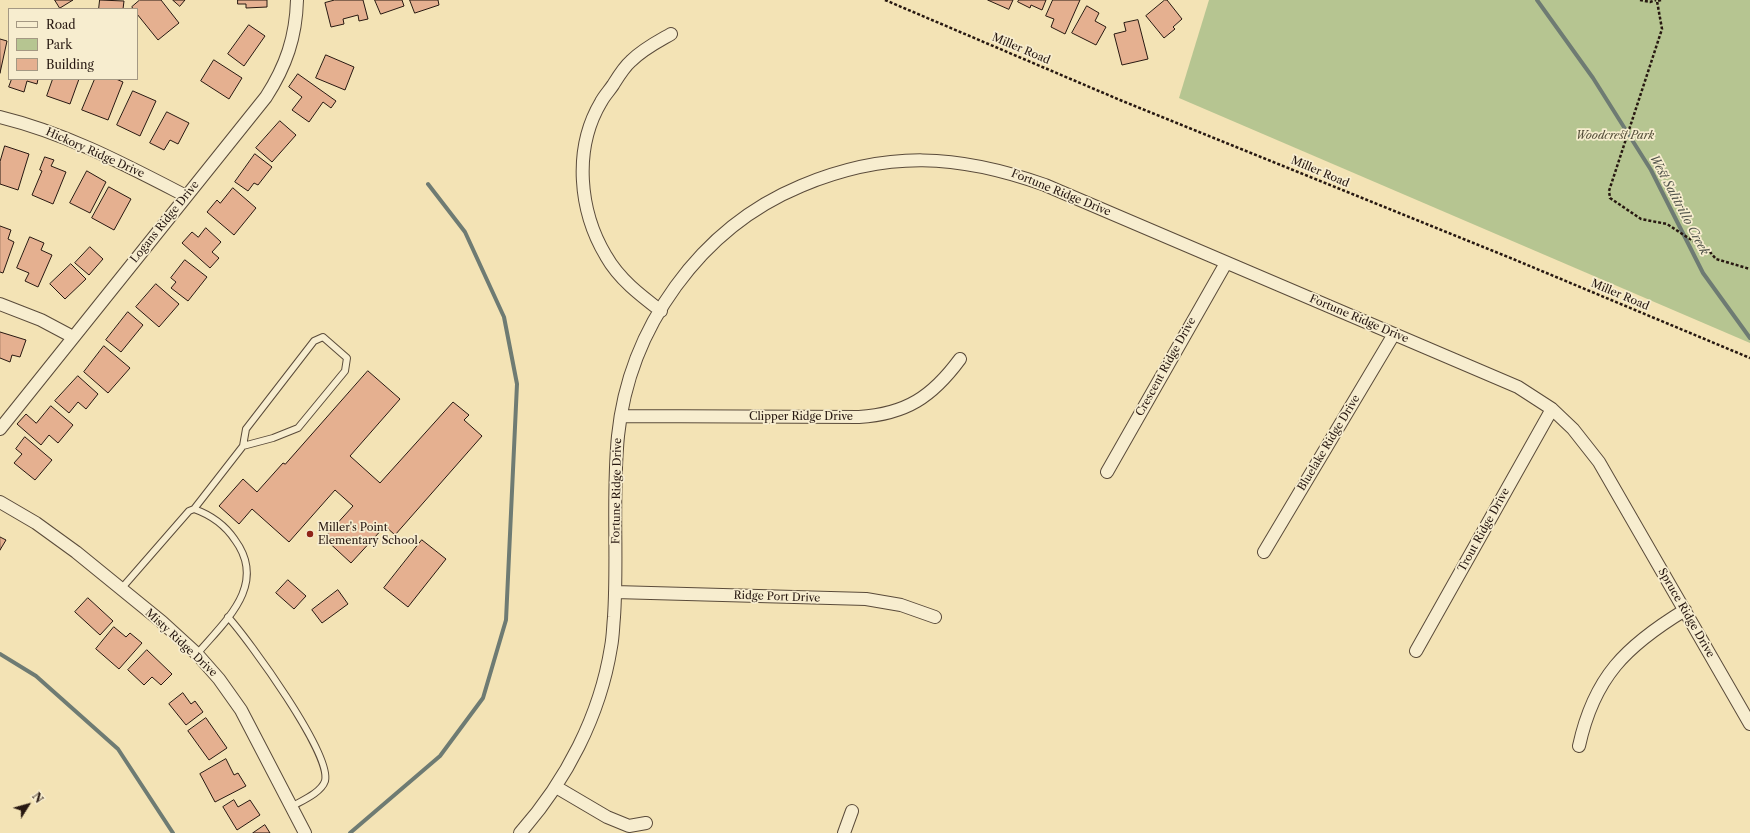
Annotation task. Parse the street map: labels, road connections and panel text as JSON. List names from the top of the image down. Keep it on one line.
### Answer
{"streets":{"street":["Hickory Ridge Drive","Fortune Ridge Drive","Logans Ridge Drive","Crescent Ridge Drive","Clipper Ridge Drive","Bluelake Ridge Drive","Trout Ridge Drive","Ridge Port Drive","Spruce Ridge Drive","Misty Ridge Drive"],"path":["Miller Road"]},"crossings":[["Hickory Ridge Drive","Logans Ridge Drive"],["Fortune Ridge Drive","Crescent Ridge Drive"],["Fortune Ridge Drive","Clipper Ridge Drive"],["Fortune Ridge Drive","Bluelake Ridge Drive"],["Fortune Ridge Drive","Trout Ridge Drive"],["Fortune Ridge Drive","Ridge Port Drive"],["Fortune Ridge Drive","Spruce Ridge Drive"]],"water":["West Salitrillo Creek"],"parks":["Woodcrest Park"],"places":["Miller's Point Elementary School"],"legend":["Road","Park","Building"],"north":"top right"}
